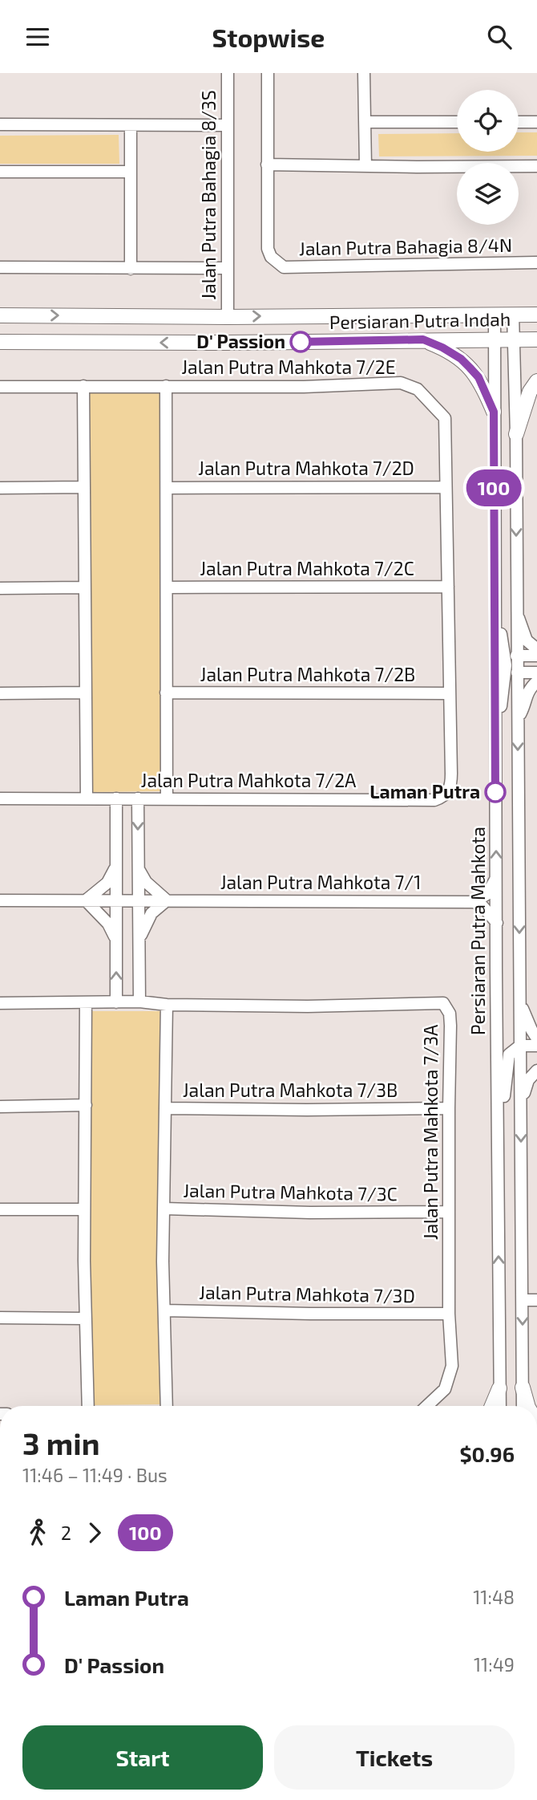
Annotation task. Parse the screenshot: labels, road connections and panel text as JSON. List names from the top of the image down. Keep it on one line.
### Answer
{"streets":{"main road":["Persiaran Putra Indah"],"street":["Jalan Putra Bahagia 8/3S","Jalan Putra Bahagia 8/4N","Jalan Putra Mahkota 7/2E","Jalan Putra Mahkota 7/2D","Jalan Putra Mahkota 7/2C","Jalan Putra Mahkota 7/2B","Jalan Putra Mahkota 7/2A","Jalan Putra Mahkota 7/1","Persiaran Putra Mahkota","Jalan Putra Mahkota 7/3B","Jalan Putra Mahkota 7/3A","Jalan Putra Mahkota 7/3C","Jalan Putra Mahkota 7/3D"]},"crossings":[["Jalan Putra Bahagia 8/3S","Persiaran Putra Indah"],["Persiaran Putra Indah","Persiaran Putra Mahkota"],["Jalan Putra Mahkota 7/2E","Jalan Putra Mahkota 7/2D"],["Jalan Putra Mahkota 7/2E","Jalan Putra Mahkota 7/2C"],["Jalan Putra Mahkota 7/2E","Jalan Putra Mahkota 7/2B"],["Jalan Putra Mahkota 7/2E","Jalan Putra Mahkota 7/2A"],["Jalan Putra Mahkota 7/3B","Jalan Putra Mahkota 7/3A"],["Jalan Putra Mahkota 7/3A","Jalan Putra Mahkota 7/3C"],["Jalan Putra Mahkota 7/3A","Jalan Putra Mahkota 7/3D"]],"places":["D' Passion","Laman Putra"],"lines":["bus line 100"],"page":{"header":"Stopwise","on_map":"100","heading":["3 min","11:46 – 11:49 · Bus","$0.96"],"legs":["2","100"],"list":[{"name":"Laman Putra","value":"11:48"},{"name":"D' Passion","value":"11:49"}],"buttons":["Start","Tickets"]}}
